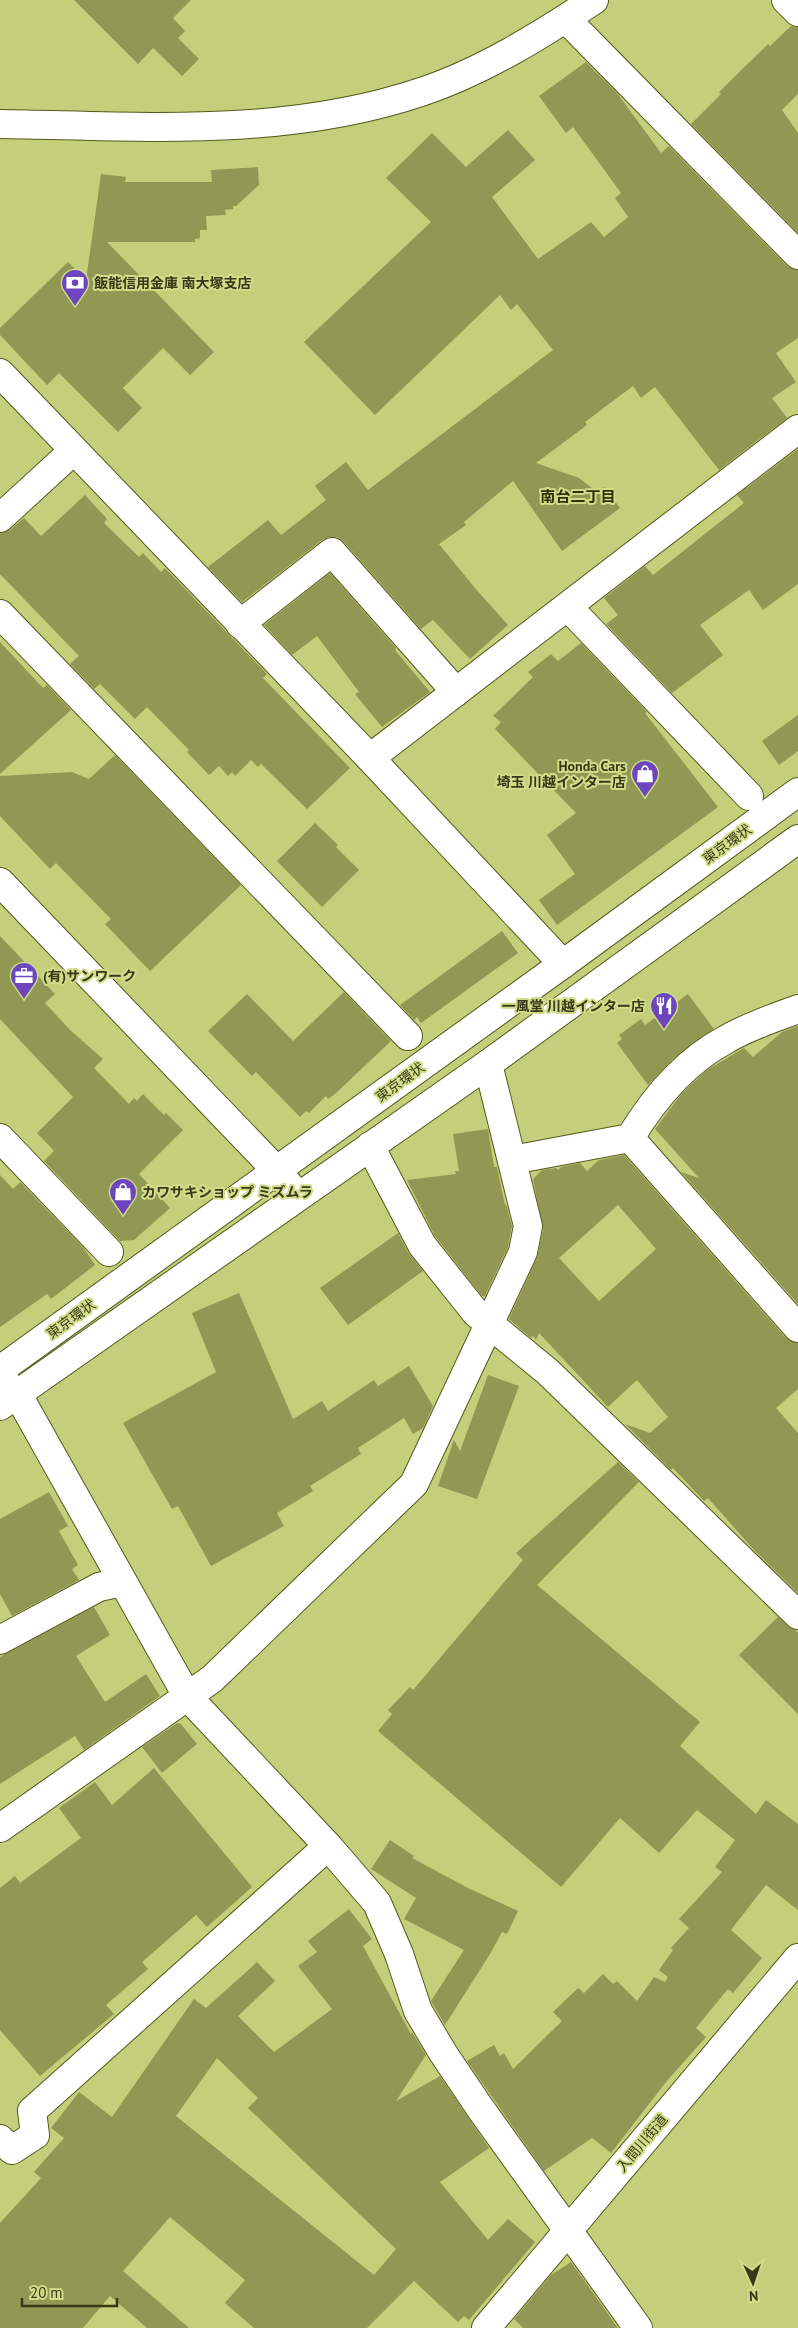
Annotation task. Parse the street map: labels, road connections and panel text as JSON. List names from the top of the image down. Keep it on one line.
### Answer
{"streets":{"main road":["東京環状","入間川街道"]},"districts":["南台二丁目"],"places":{"bank":["飯能信用金庫 南大塚支店"],"shop":["Honda Cars 埼玉 川越インター店","カワサキショップ ミズムラ"],"office":["(有)サンワーク"],"restaurant":["一風堂 川越インター店"]},"scale_bar":"20 m","north":"bottom"}
